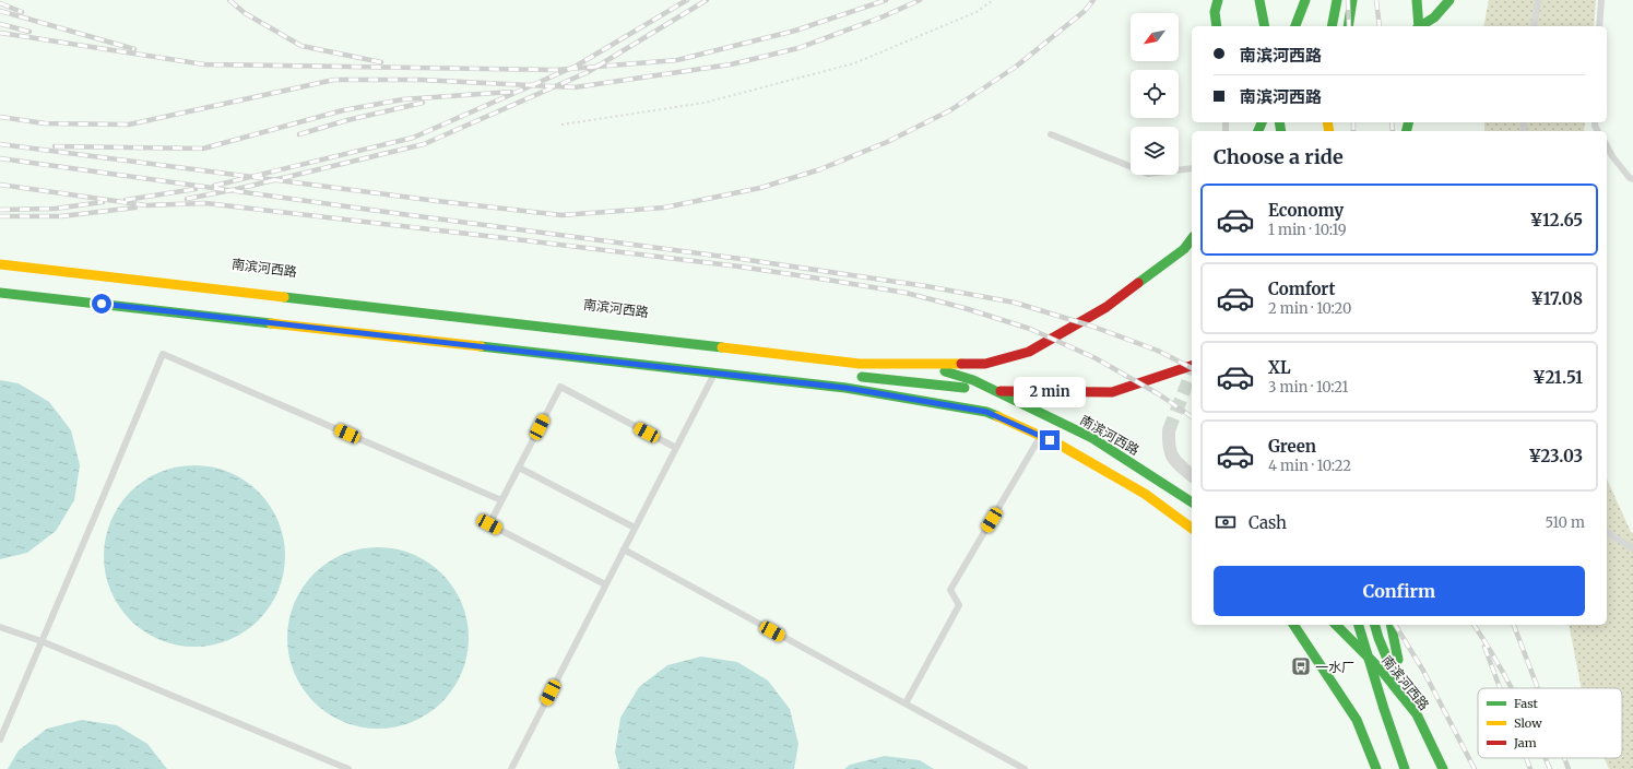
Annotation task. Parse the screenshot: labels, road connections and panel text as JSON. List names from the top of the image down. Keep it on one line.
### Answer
{"streets":{"main road":["南滨河西路"]},"places":{"bus stop":["一水厂"]},"legend":["Fast","Slow","Jam"],"north":"bottom left","page":{"banner":["南滨河西路","南滨河西路"],"heading":"Choose a ride","list":[{"name":"Economy","note":"1 min · 10:19","value":"¥12.65"},{"name":"Comfort","note":"2 min · 10:20","value":"¥17.08"},{"name":"XL","note":"3 min · 10:21","value":"¥21.51"},{"name":"Green","note":"4 min · 10:22","value":"¥23.03"}],"bubble":"2 min","pay":["Cash","510 m"],"buttons":"Confirm"}}
